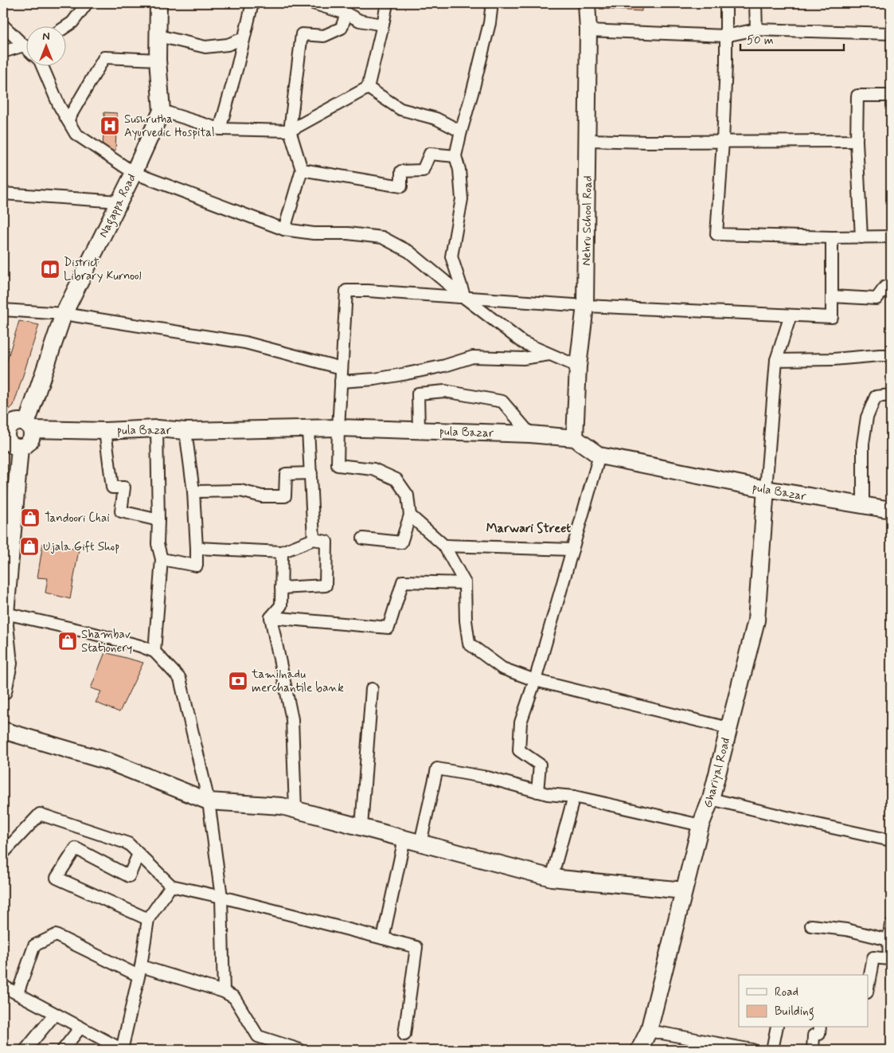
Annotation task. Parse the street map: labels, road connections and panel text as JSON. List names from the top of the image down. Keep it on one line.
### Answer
{"streets":{"street":["Nagappa Road","Nehru School Road","pula Bazar","Ghariyal Road"]},"crossings":[["Nagappa Road","pula Bazar"],["Nehru School Road","pula Bazar"],["pula Bazar","Ghariyal Road"]],"districts":["Marwari Street"],"places":{"hospital":["Sushrutha Ayurvedic Hospital"],"library":["District Library Kurnool"],"shop":["Tandoori Chai","Ujala Gift Shop","Shambav Stationery"],"bank":["tamilnadu merchantile bank"]},"legend":["Road","Building"],"scale_bar":"50 m","north":"top"}
